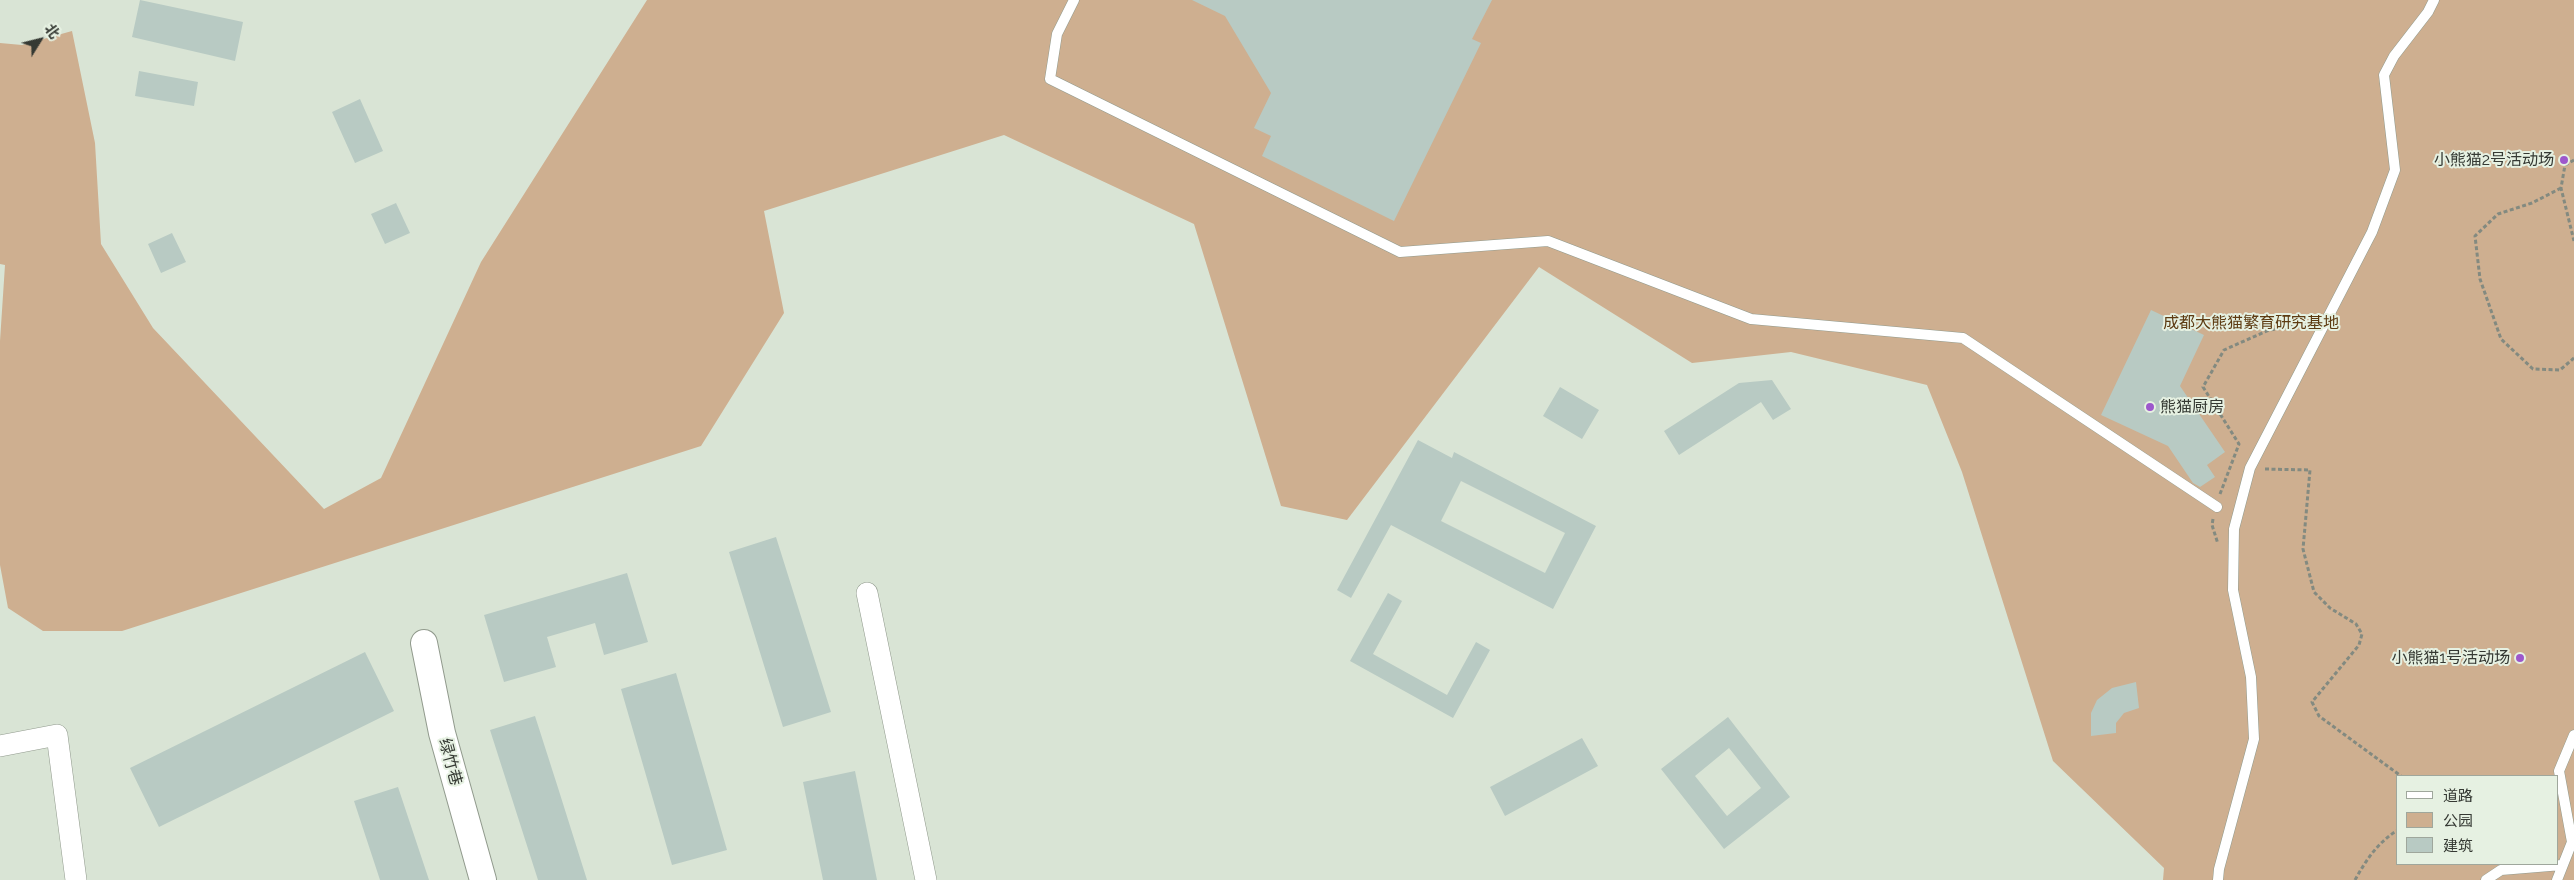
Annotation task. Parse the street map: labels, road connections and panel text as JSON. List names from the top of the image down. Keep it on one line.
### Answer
{"streets":{"street":["绿竹巷"]},"parks":["成都大熊猫繁育研究基地"],"places":["小熊猫2号活动场","熊猫厨房","小熊猫1号活动场"],"legend":["道路","公园","建筑"],"north":"top right"}
